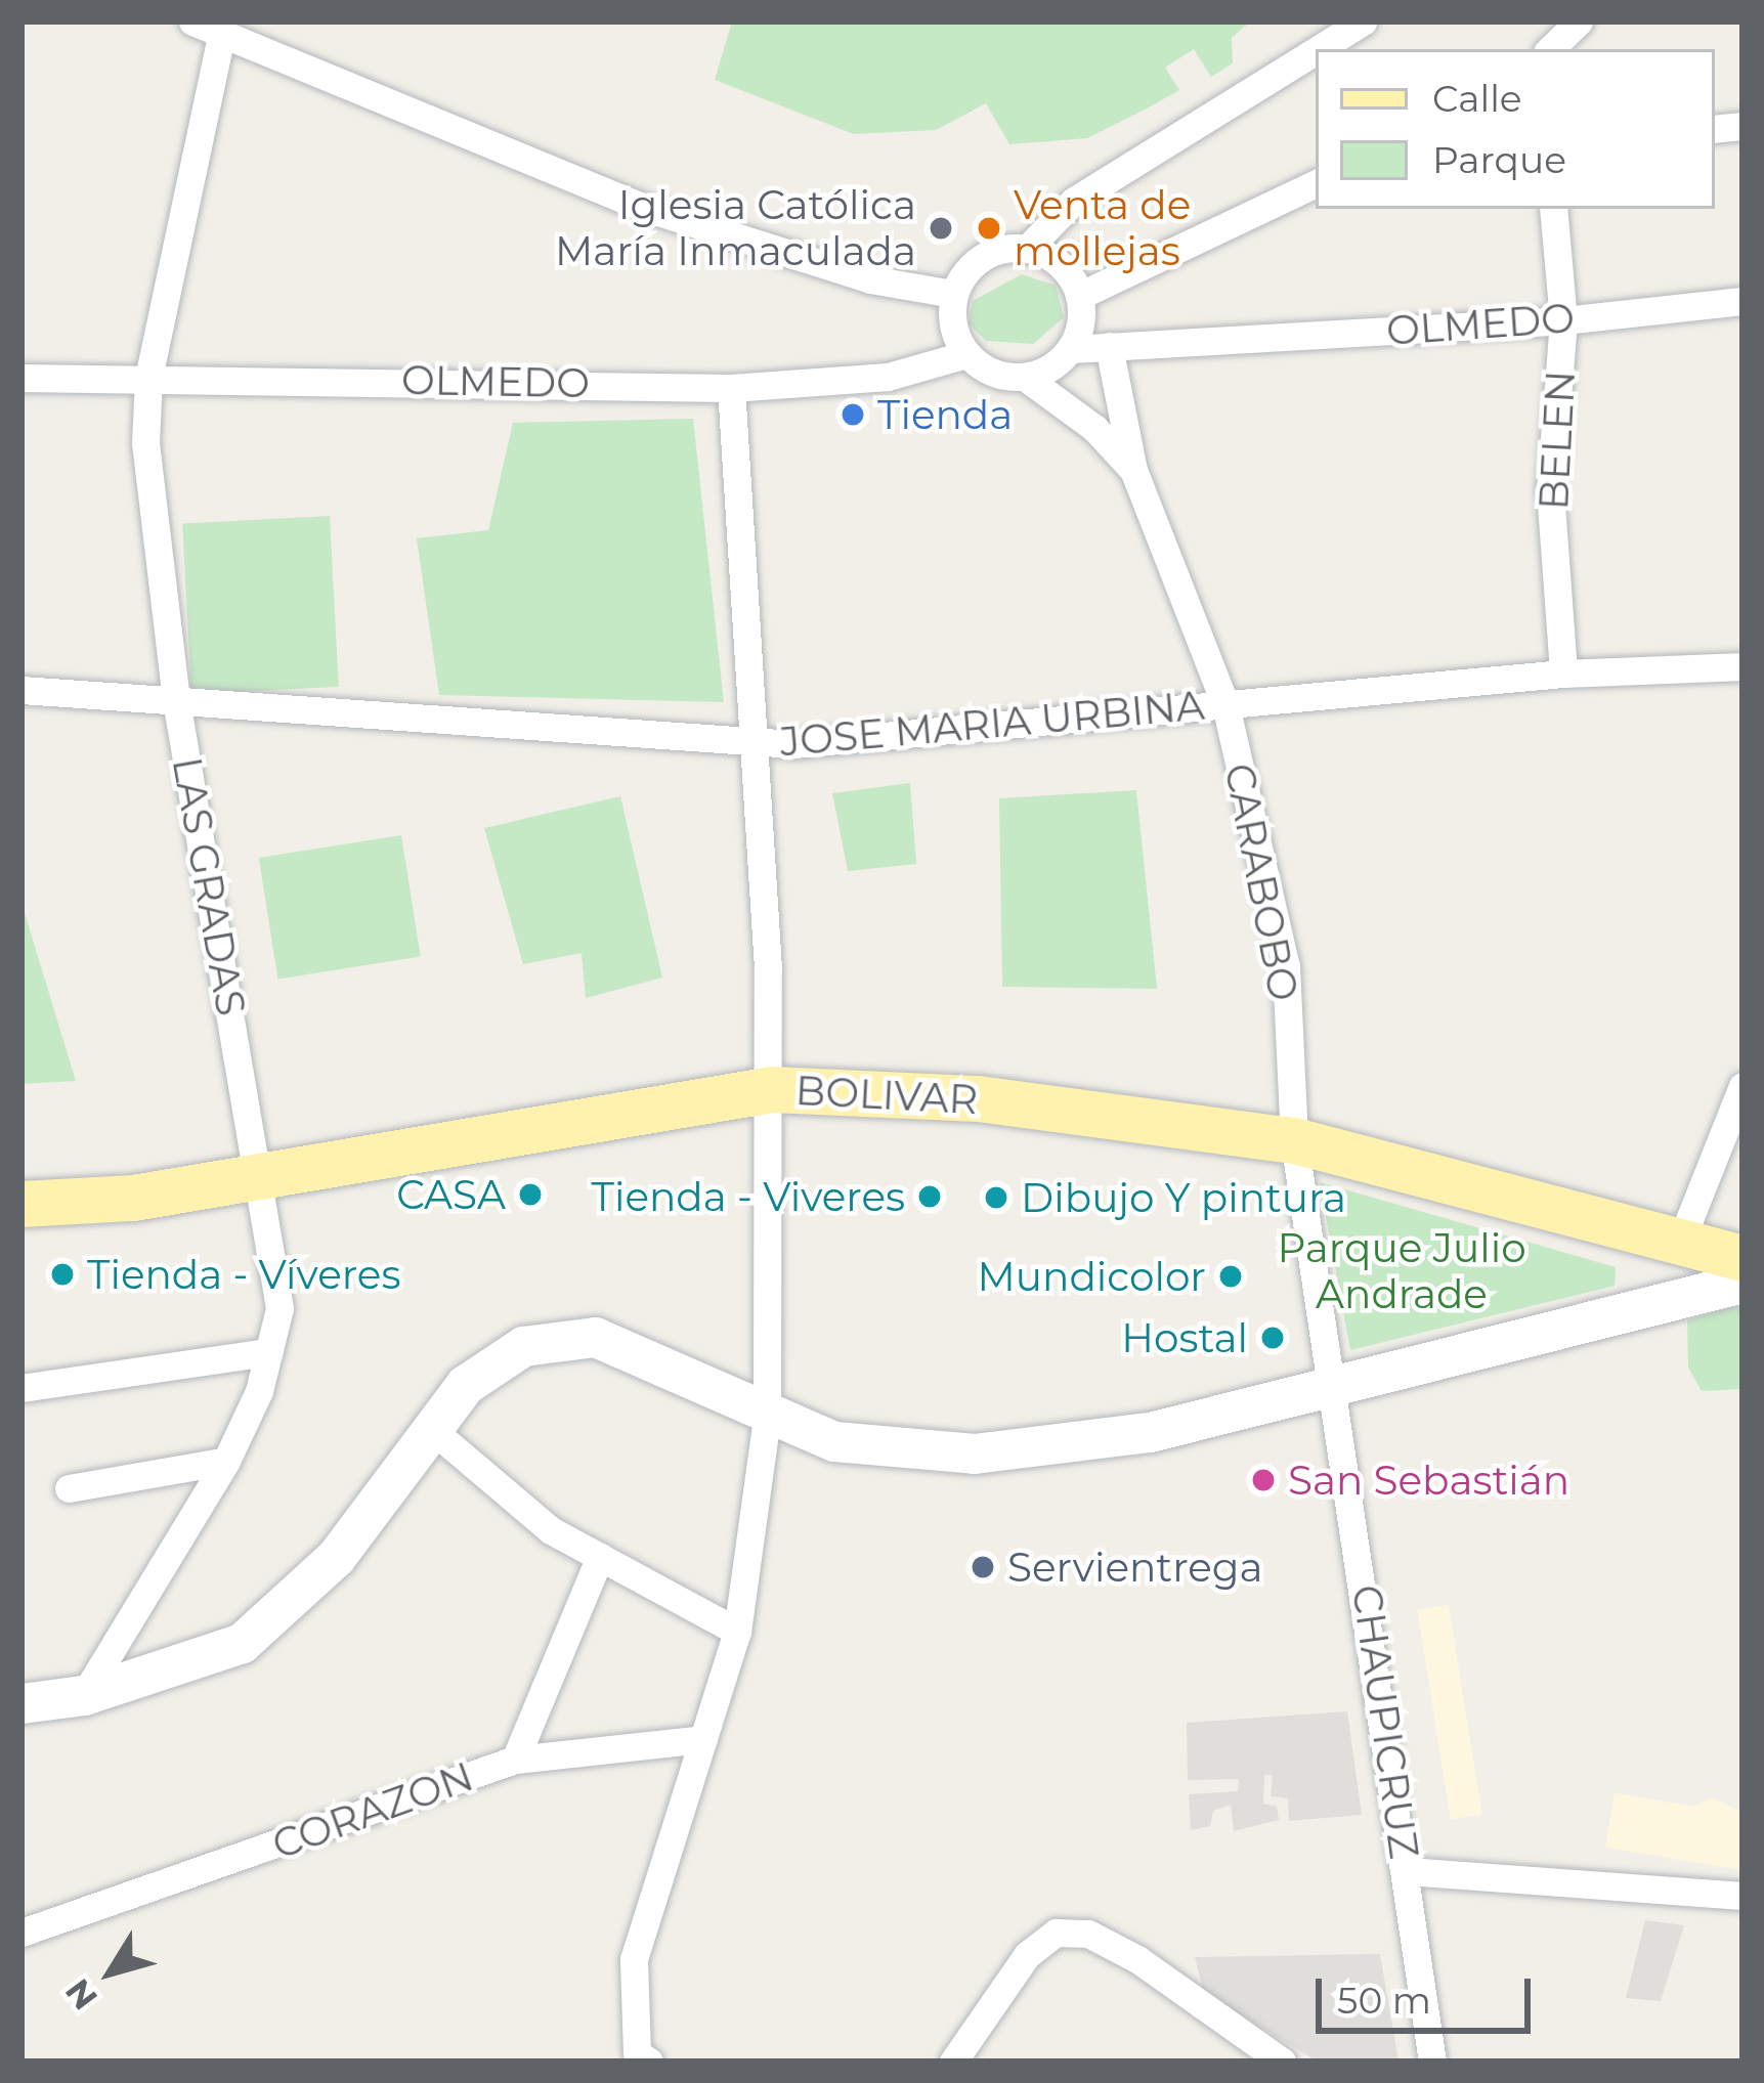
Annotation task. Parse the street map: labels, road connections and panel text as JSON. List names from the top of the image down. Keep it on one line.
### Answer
{"streets":{"main road":["BOLIVAR"],"street":["OLMEDO","BELEN","JOSE MARIA URBINA","CARABOBO","LAS GRADAS","CHAUPICRUZ","CORAZON"]},"crossings":[["OLMEDO","BELEN"],["OLMEDO","CARABOBO"],["OLMEDO","LAS GRADAS"],["BELEN","JOSE MARIA URBINA"],["JOSE MARIA URBINA","CARABOBO"],["JOSE MARIA URBINA","LAS GRADAS"],["CARABOBO","BOLIVAR"],["CARABOBO","CHAUPICRUZ"],["LAS GRADAS","BOLIVAR"]],"parks":["Parque Julio Andrade"],"places":["Iglesia Católica María Inmaculada","Venta de mollejas","Tienda","CASA","Tienda - Viveres","Dibujo Y pintura","Tienda - Víveres","Mundicolor","Hostal","San Sebastián","Servientrega"],"legend":["Calle","Parque"],"scale_bar":"50 m","north":"bottom left"}
